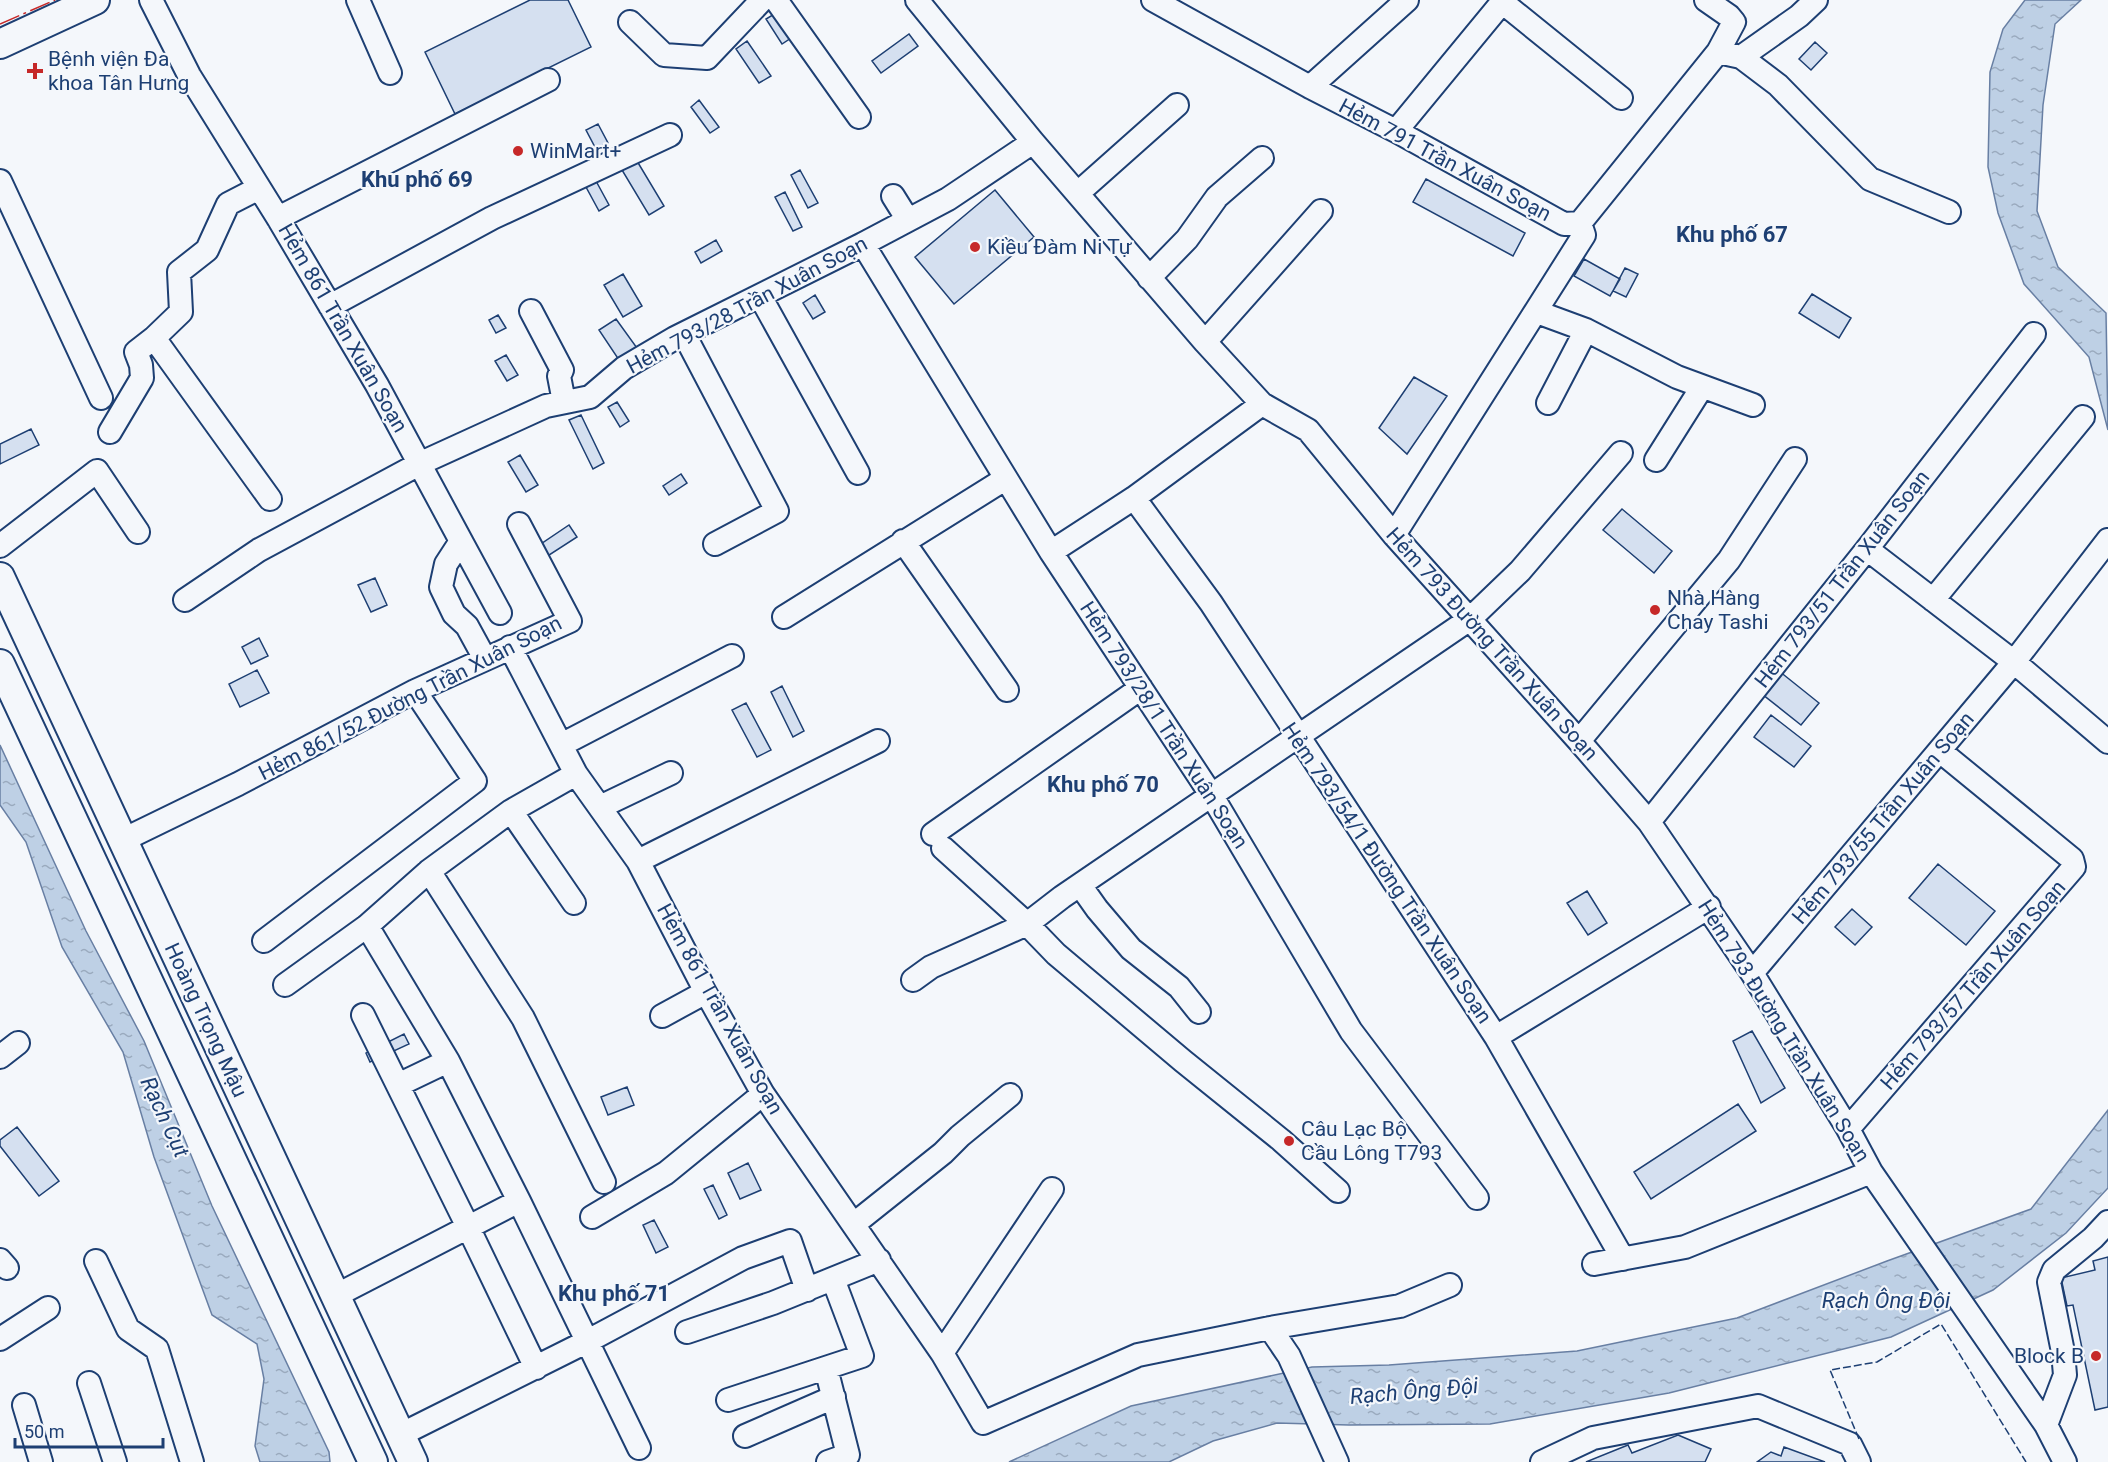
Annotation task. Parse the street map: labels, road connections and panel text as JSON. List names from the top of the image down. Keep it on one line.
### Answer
{"streets":{"main road":["Hoàng Trọng Mậu"],"street":["Hẻm 791 Trần Xuân Soạn","Hẻm 793/28 Trần Xuân Soạn","Hẻm 861 Trần Xuân Soạn","Hẻm 793/51 Trần Xuân Soạn","Hẻm 793 Đường Trần Xuân Soạn","Hẻm 861/52 Đường Trần Xuân Soạn","Hẻm 793/28/1 Trần Xuân Soạn","Hẻm 793/55 Trần Xuân Soạn","Hẻm 793/54/1 Đường Trần Xuân Soạn","Hẻm 793/57 Trần Xuân Soạn"]},"crossings":[["Hẻm 793/28 Trần Xuân Soạn","Hẻm 861 Trần Xuân Soạn"],["Hẻm 793/28 Trần Xuân Soạn","Hẻm 793 Đường Trần Xuân Soạn"],["Hẻm 793/28 Trần Xuân Soạn","Hẻm 793/28/1 Trần Xuân Soạn"],["Hẻm 861 Trần Xuân Soạn","Hẻm 861/52 Đường Trần Xuân Soạn"],["Hẻm 793/51 Trần Xuân Soạn","Hẻm 793 Đường Trần Xuân Soạn"],["Hẻm 793 Đường Trần Xuân Soạn","Hẻm 793/55 Trần Xuân Soạn"],["Hẻm 793 Đường Trần Xuân Soạn","Hẻm 793/57 Trần Xuân Soạn"],["Hẻm 861/52 Đường Trần Xuân Soạn","Hoàng Trọng Mậu"],["Hẻm 793/55 Trần Xuân Soạn","Hẻm 793/57 Trần Xuân Soạn"]],"districts":["Khu phố 69","Khu phố 67","Khu phố 70","Khu phố 71"],"water":["Rạch Cụt","Rạch Ông Đội"],"places":{"health":["Bệnh viện Đa khoa Tân Hưng"],"other":["WinMart+","Kiều Đàm Ni Tự","Nhà Hàng Chay Tashi","Câu Lạc Bộ Cầu Lông T793","Block B"]},"scale_bar":"50 m"}
